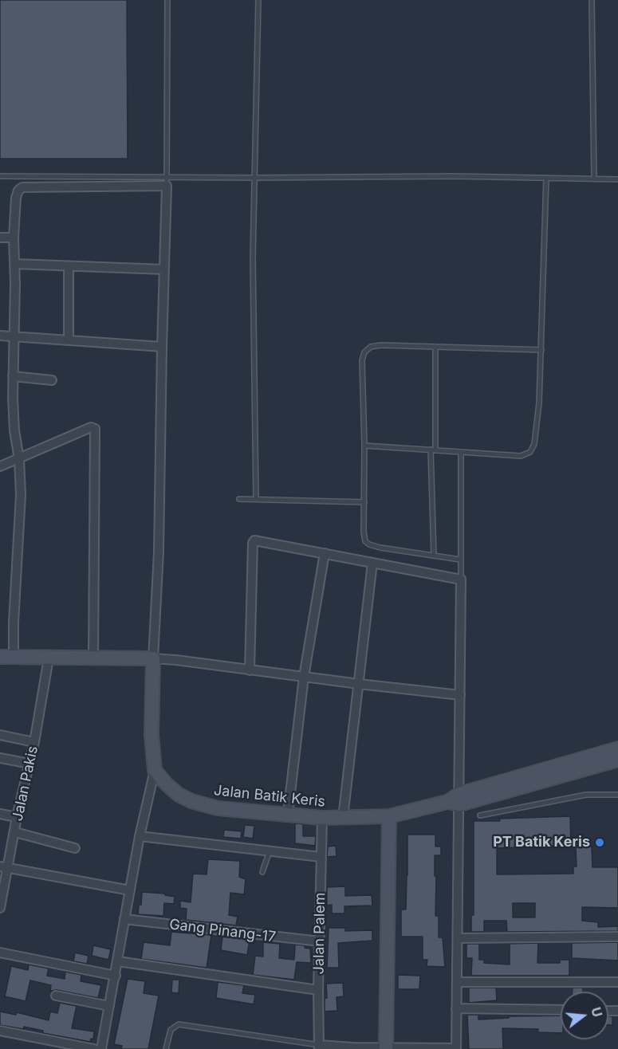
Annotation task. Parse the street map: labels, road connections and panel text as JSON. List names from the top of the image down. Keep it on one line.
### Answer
{"streets":{"street":["Jalan Pakis","Jalan Batik Keris","Gang Pinang-17","Jalan Palem"]},"crossings":[["Jalan Batik Keris","Jalan Palem"],["Gang Pinang-17","Jalan Palem"]],"places":["PT Batik Keris"],"north":"right"}
